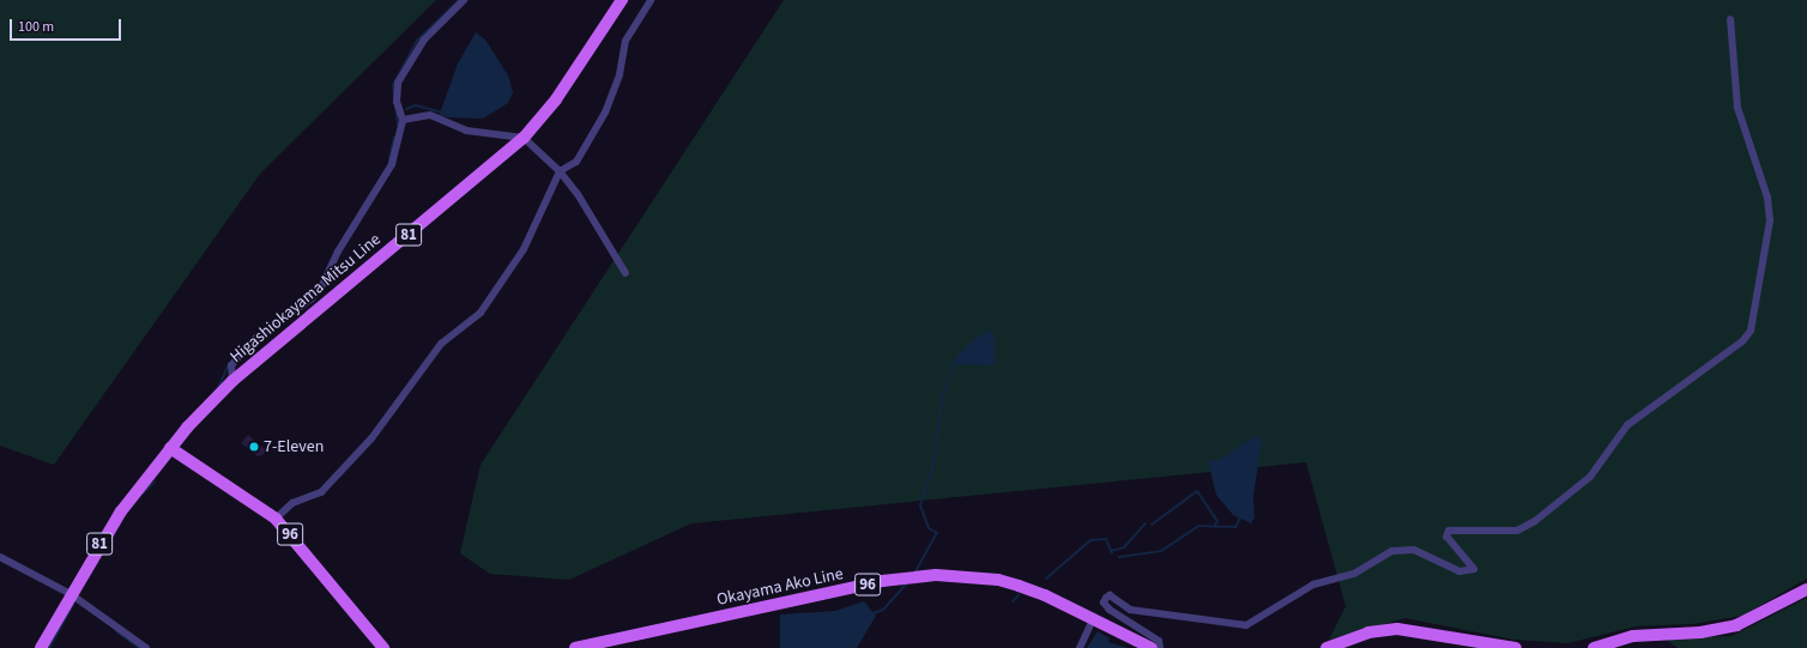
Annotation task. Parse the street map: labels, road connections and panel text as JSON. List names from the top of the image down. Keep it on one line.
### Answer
{"streets":{"main road":["81","Higashiokayama Mitsu Line","96","Okayama Ako Line"]},"crossings":[["Higashiokayama Mitsu Line","96"]],"places":["7-Eleven"],"scale_bar":"100 m"}
